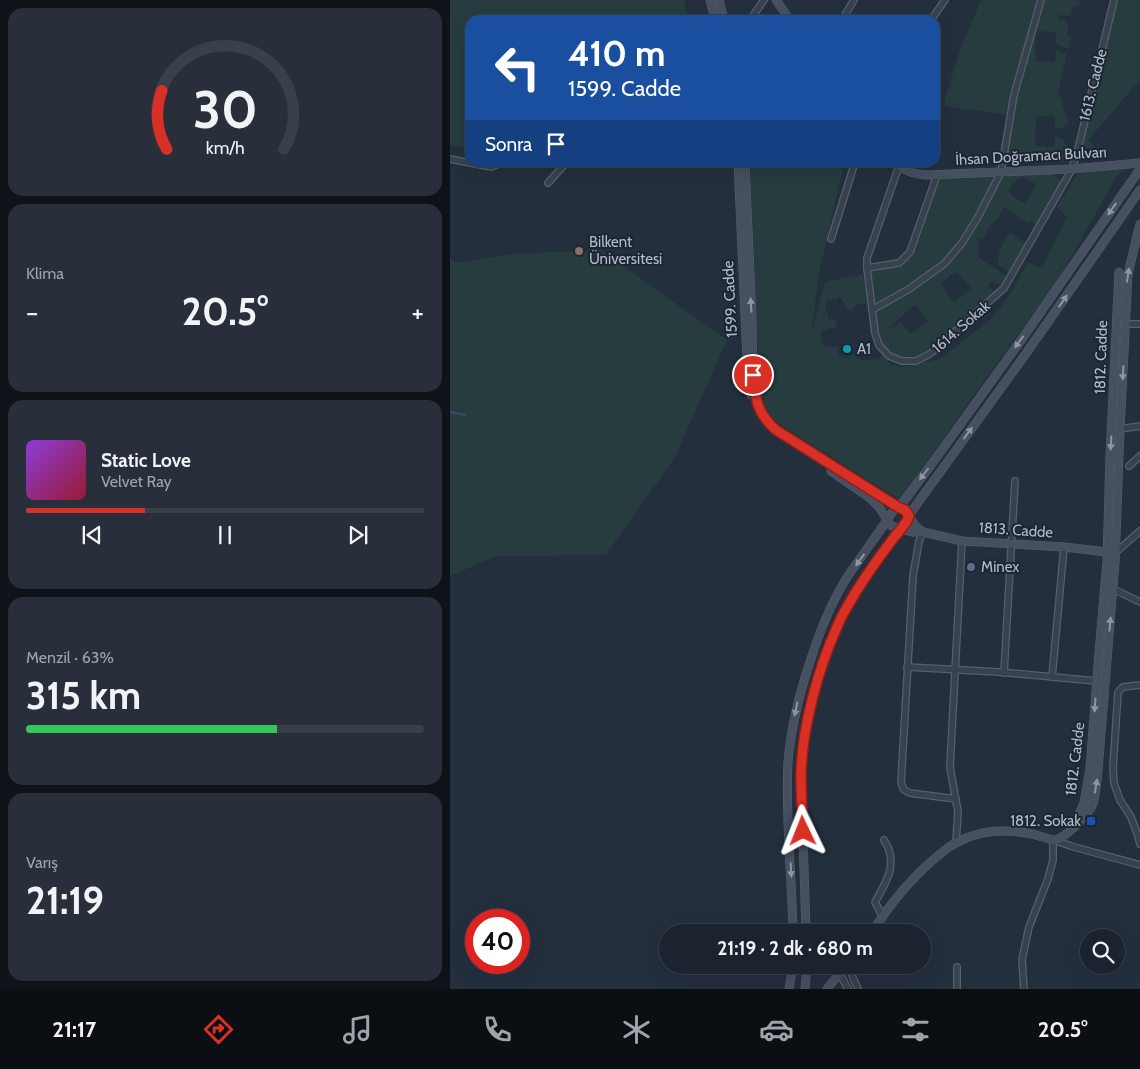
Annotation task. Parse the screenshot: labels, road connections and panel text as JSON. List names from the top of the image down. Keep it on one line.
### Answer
{"streets":{"street":["1613. Cadde","İhsan Doğramacı Bulvarı","1599. Cadde","1614. Sokak","1812. Cadde","1813. Cadde"]},"crossings":[["1613. Cadde","İhsan Doğramacı Bulvarı"],["1613. Cadde","1614. Sokak"],["İhsan Doğramacı Bulvarı","1614. Sokak"],["1599. Cadde","1813. Cadde"],["1812. Cadde","1813. Cadde"]],"places":{"other":["Bilkent Üniversitesi","A1","Minex"],"transit":["1812. Sokak"]},"page":{"turn":["410 m","1599. Cadde"],"then":"Sonra","tile":["Klima",["Menzil · 63%","315 km"],["Varış","21:19"]],"heat":["−","20.5°","+"],"song":["Static Love","Velvet Ray"],"limit":"40","trip":"21:19 · 2 dk · 680 m","tabs":["21:17","20.5°"],"gauge":["30","km/h"]}}
